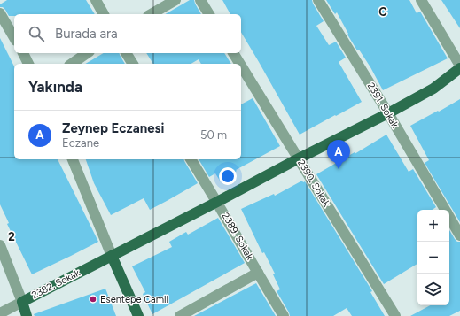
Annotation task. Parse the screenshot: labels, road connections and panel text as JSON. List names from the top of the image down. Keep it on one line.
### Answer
{"streets":{"main road":["2382. Sokak"],"street":["2391. Sokak","2390. Sokak","2389. Sokak"]},"crossings":[["2391. Sokak","2382. Sokak"],["2390. Sokak","2382. Sokak"],["2389. Sokak","2382. Sokak"]],"places":["Esentepe Camii"],"page":{"search":"Burada ara","heading":"Yakında","list":[{"mark":"A","name":"Zeynep Eczanesi","note":"Eczane","value":"50 m"}],"pins":"A","map_buttons":["+","−"]},"grid":{"columns":["C"],"rows":["2"]}}
